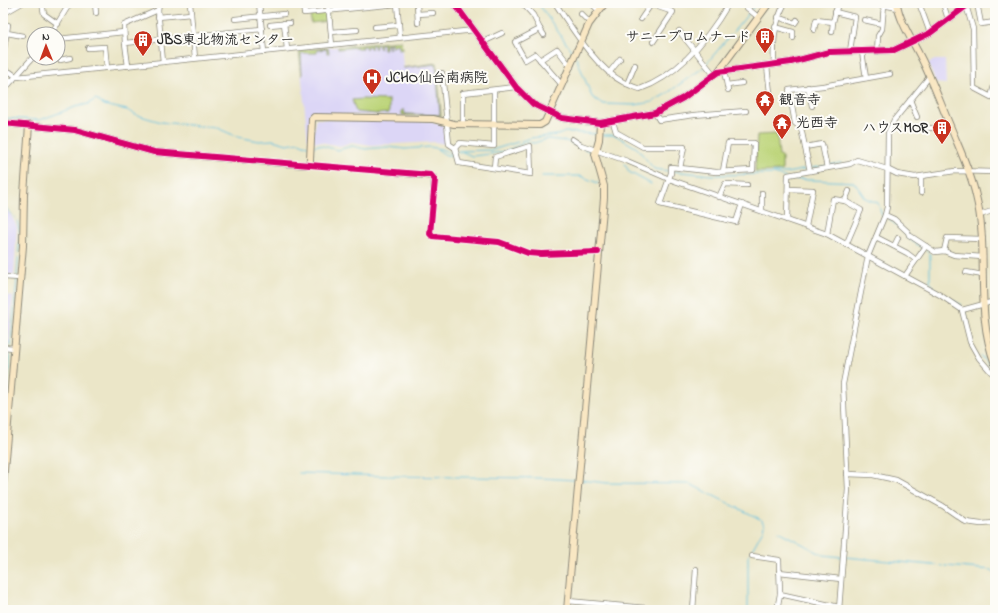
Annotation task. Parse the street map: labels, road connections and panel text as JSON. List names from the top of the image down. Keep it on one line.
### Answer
{"places":{"building":["サニープロムナード","JBS東北物流センター","ハウスMOR"],"hospital":["JCHO仙台南病院"],"temple":["観音寺","光西寺"]},"north":"top"}
